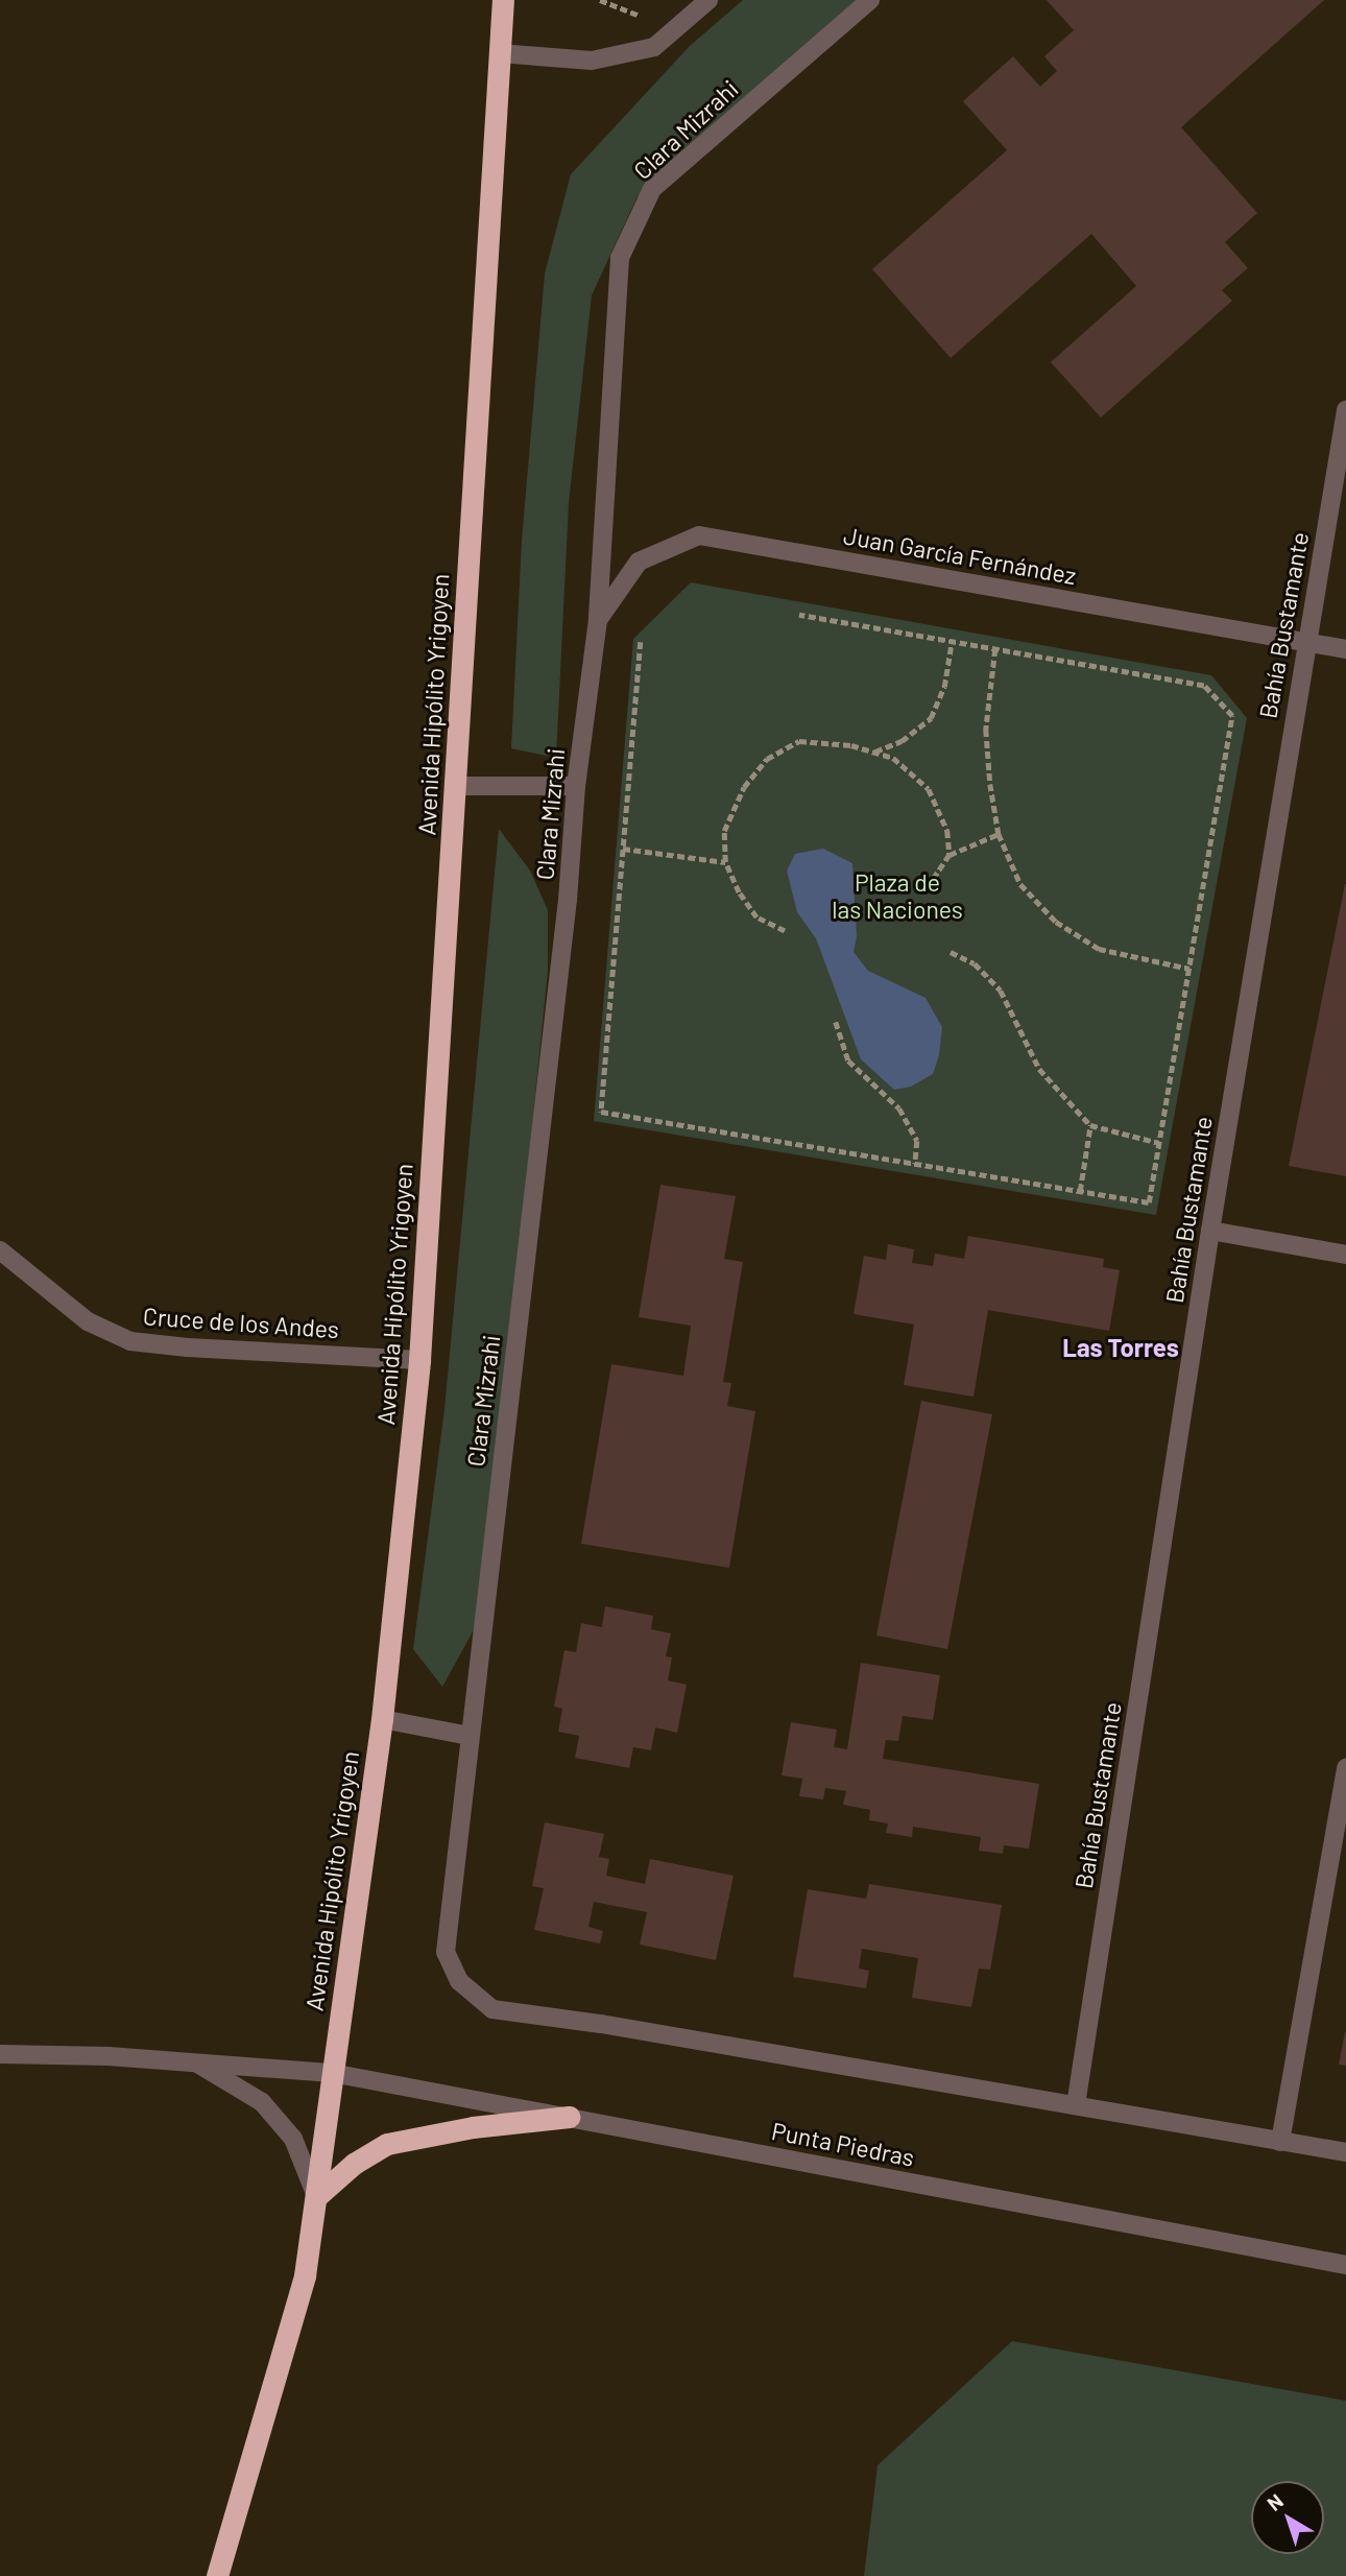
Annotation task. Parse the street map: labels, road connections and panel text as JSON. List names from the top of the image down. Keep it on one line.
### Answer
{"streets":{"highway":["Avenida Hipólito Yrigoyen"],"street":["Clara Mizrahi","Juan García Fernández","Bahía Bustamante","Cruce de los Andes","Punta Piedras"]},"crossings":[["Clara Mizrahi","Juan García Fernández"],["Clara Mizrahi","Bahía Bustamante"],["Juan García Fernández","Bahía Bustamante"],["Avenida Hipólito Yrigoyen","Cruce de los Andes"],["Avenida Hipólito Yrigoyen","Punta Piedras"]],"districts":["Las Torres"],"parks":["Plaza de las Naciones"],"north":"top left"}
